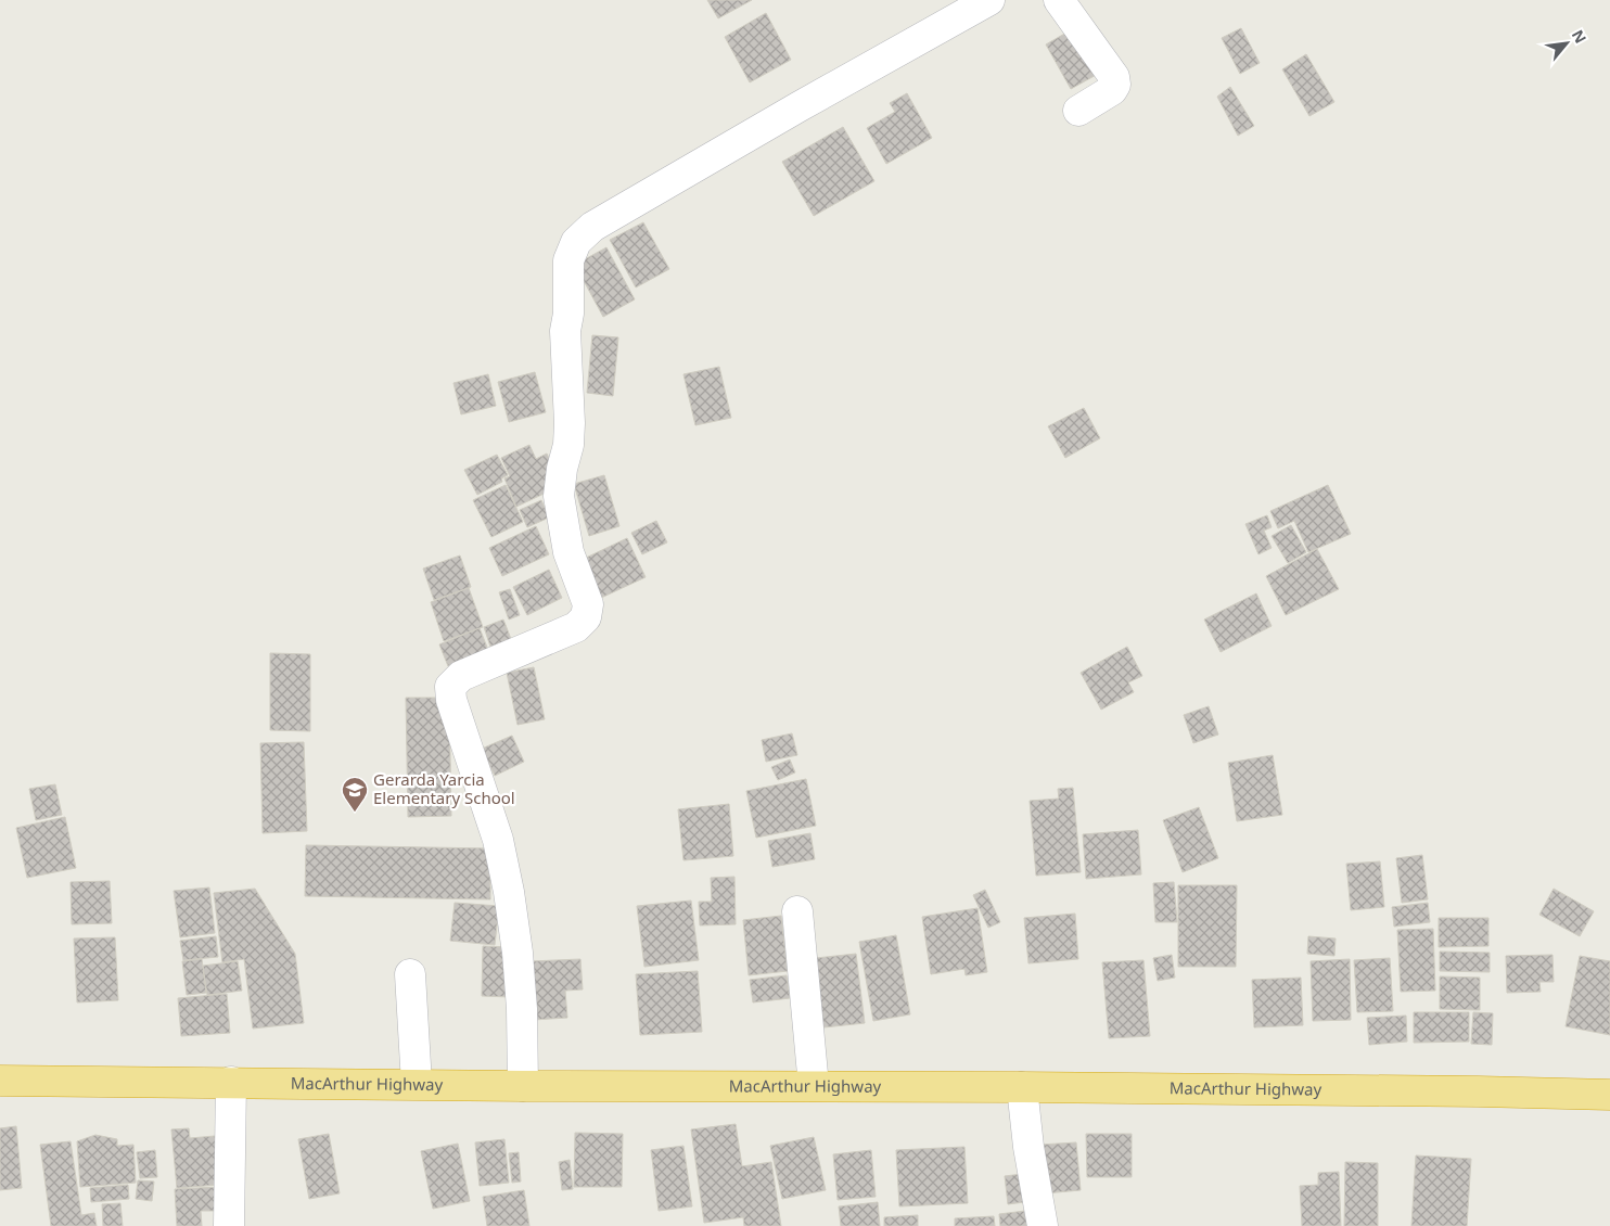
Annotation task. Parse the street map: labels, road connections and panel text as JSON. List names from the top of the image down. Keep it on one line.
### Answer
{"streets":{"highway":["MacArthur Highway"]},"places":{"school or university":["Gerarda Yarcia Elementary School"]},"north":"top right"}
